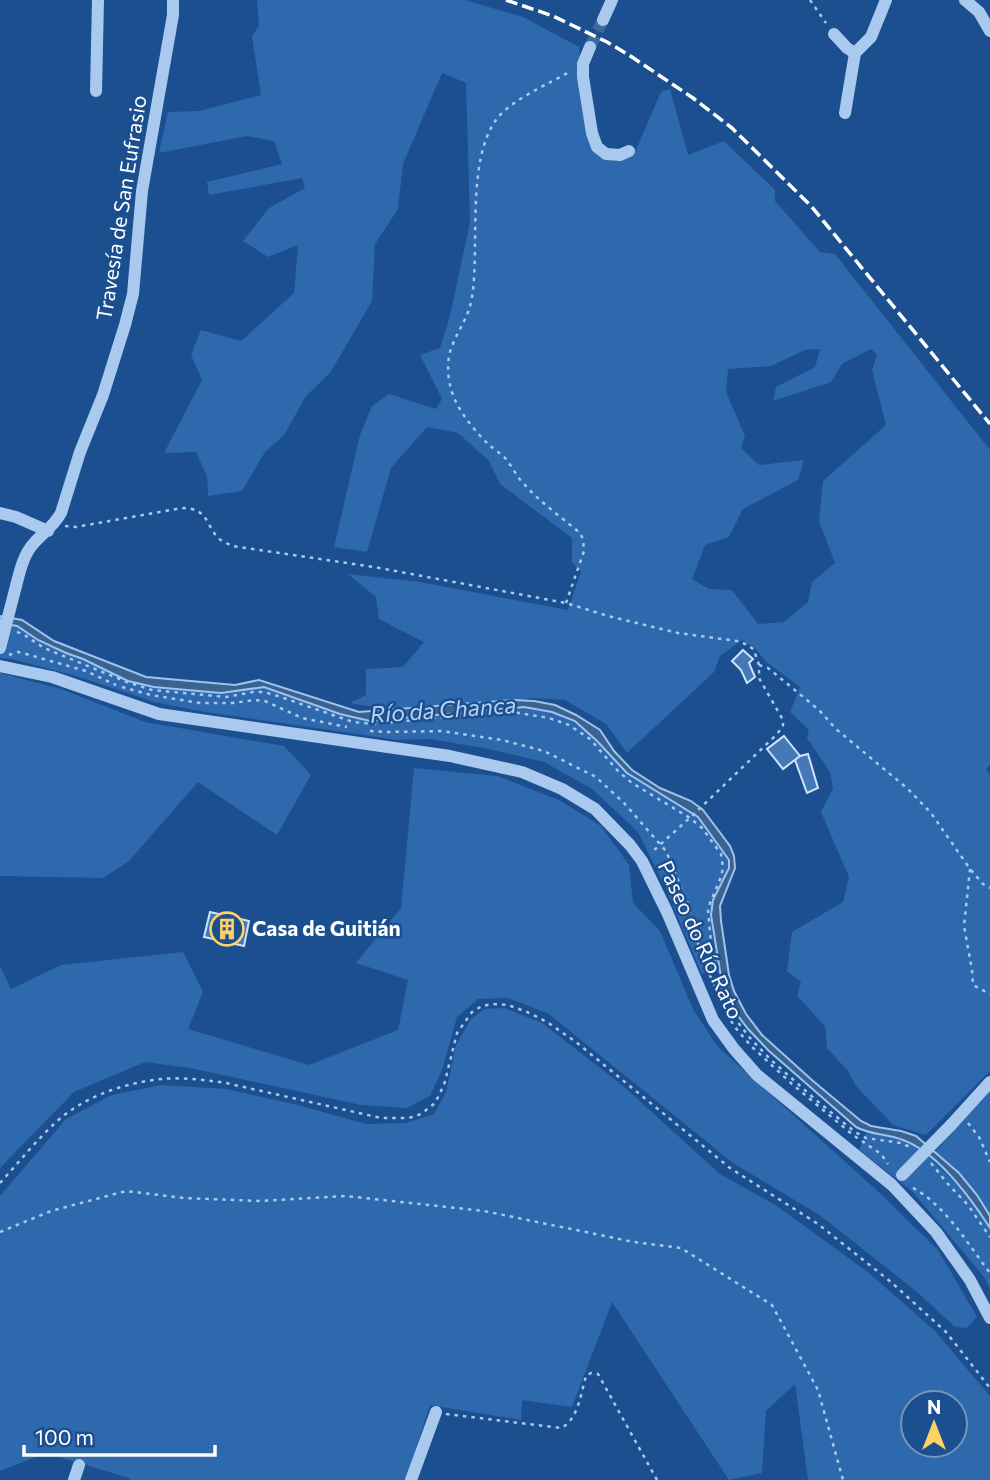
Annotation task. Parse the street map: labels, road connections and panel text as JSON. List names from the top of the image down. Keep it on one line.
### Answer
{"streets":{"street":["Travesía de San Eufrasio","Paseo do Río Rato"]},"water":["Río da Chanca"],"places":{"building":["Casa de Guitián"]},"scale_bar":"100 m","north":"top"}
